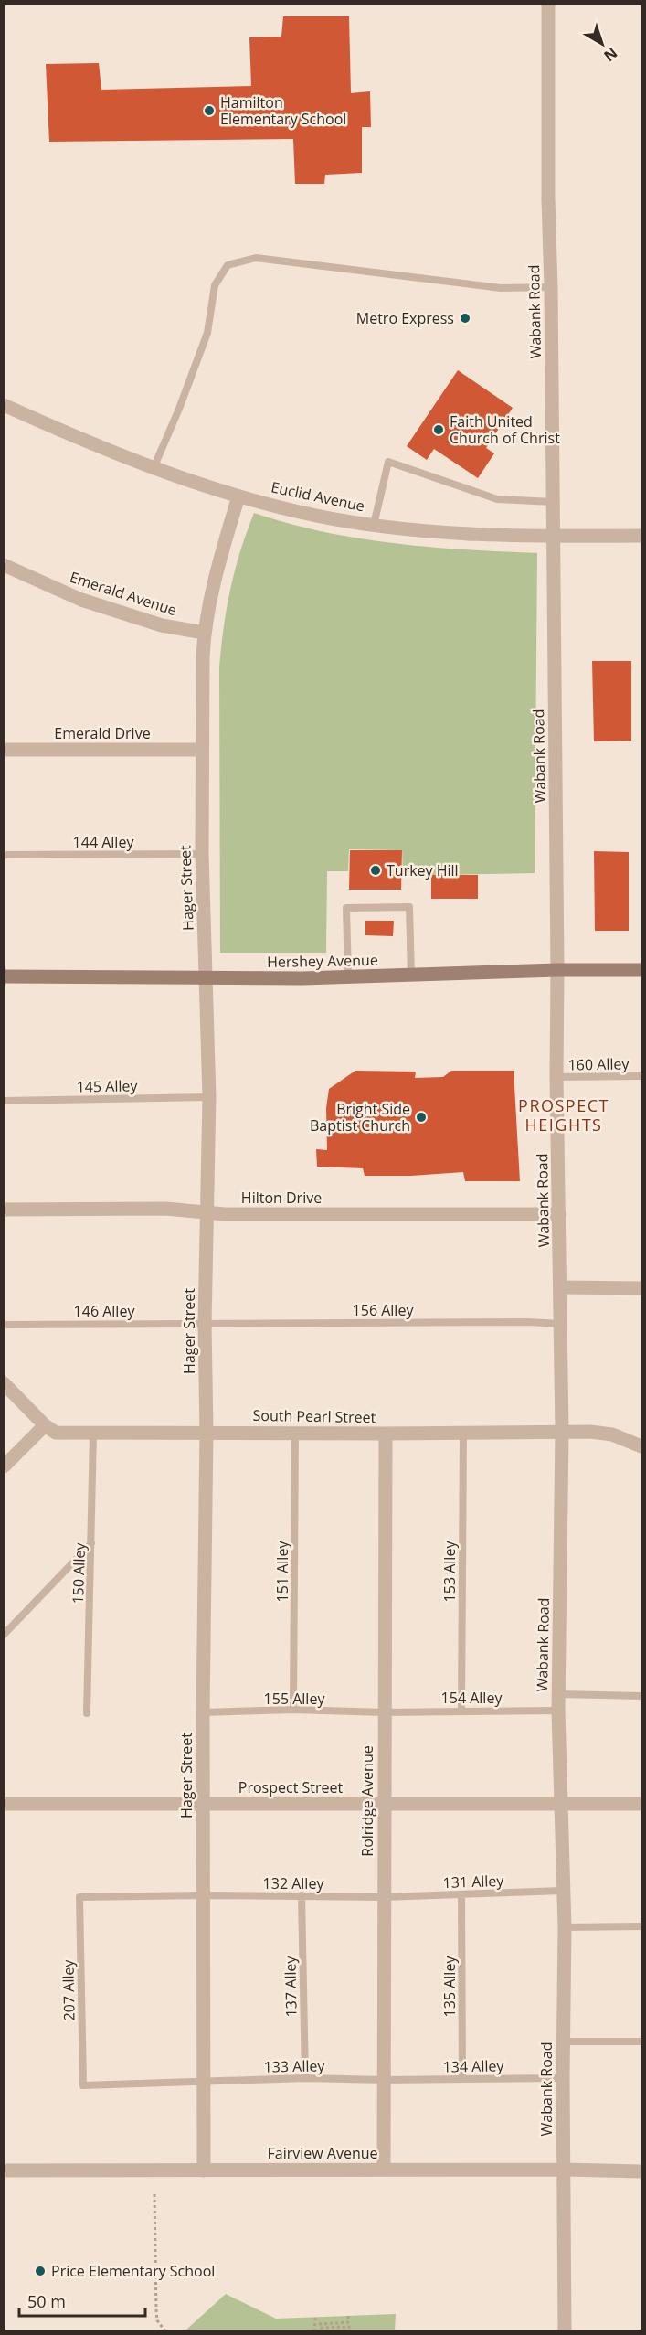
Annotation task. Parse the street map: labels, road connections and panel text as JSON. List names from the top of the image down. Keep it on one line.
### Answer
{"streets":{"main road":["Hershey Avenue"],"street":["Wabank Road","Euclid Avenue","Emerald Avenue","Emerald Drive","Hager Street","Hilton Drive","South Pearl Street","Prospect Street","Rolridge Avenue","Fairview Avenue"],"lane":["144 Alley","160 Alley","145 Alley","156 Alley","146 Alley","151 Alley","153 Alley","150 Alley","154 Alley","155 Alley","131 Alley","132 Alley","137 Alley","135 Alley","207 Alley","133 Alley","134 Alley"]},"crossings":[["Wabank Road","Euclid Avenue"],["Wabank Road","Hershey Avenue"],["Wabank Road","160 Alley"],["Wabank Road","Hilton Drive"],["Wabank Road","156 Alley"],["Wabank Road","South Pearl Street"],["Wabank Road","154 Alley"],["Wabank Road","Prospect Street"],["Wabank Road","131 Alley"],["Wabank Road","134 Alley"],["Wabank Road","Fairview Avenue"],["Euclid Avenue","Hager Street"],["Emerald Avenue","Hager Street"],["Emerald Drive","Hager Street"],["144 Alley","Hager Street"],["Hager Street","Hershey Avenue"],["Hager Street","145 Alley"],["Hager Street","Hilton Drive"],["Hager Street","156 Alley"],["Hager Street","146 Alley"],["Hager Street","South Pearl Street"],["Hager Street","155 Alley"],["Hager Street","Prospect Street"],["Hager Street","132 Alley"],["Hager Street","207 Alley"],["Hager Street","133 Alley"],["Hager Street","Fairview Avenue"],["156 Alley","146 Alley"],["South Pearl Street","151 Alley"],["South Pearl Street","153 Alley"],["South Pearl Street","150 Alley"],["South Pearl Street","Rolridge Avenue"],["151 Alley","155 Alley"],["153 Alley","154 Alley"],["154 Alley","155 Alley"],["154 Alley","Rolridge Avenue"],["155 Alley","Rolridge Avenue"],["Prospect Street","Rolridge Avenue"],["Rolridge Avenue","131 Alley"],["Rolridge Avenue","132 Alley"],["Rolridge Avenue","133 Alley"],["Rolridge Avenue","134 Alley"],["Rolridge Avenue","Fairview Avenue"],["131 Alley","132 Alley"],["131 Alley","135 Alley"],["132 Alley","137 Alley"],["132 Alley","207 Alley"],["137 Alley","133 Alley"],["135 Alley","134 Alley"],["207 Alley","133 Alley"],["133 Alley","134 Alley"]],"districts":["PROSPECT HEIGHTS"],"places":["Hamilton Elementary School","Metro Express","Faith United Church of Christ","Turkey Hill","Bright Side Baptist Church","Price Elementary School"],"scale_bar":"50 m","north":"bottom right"}
